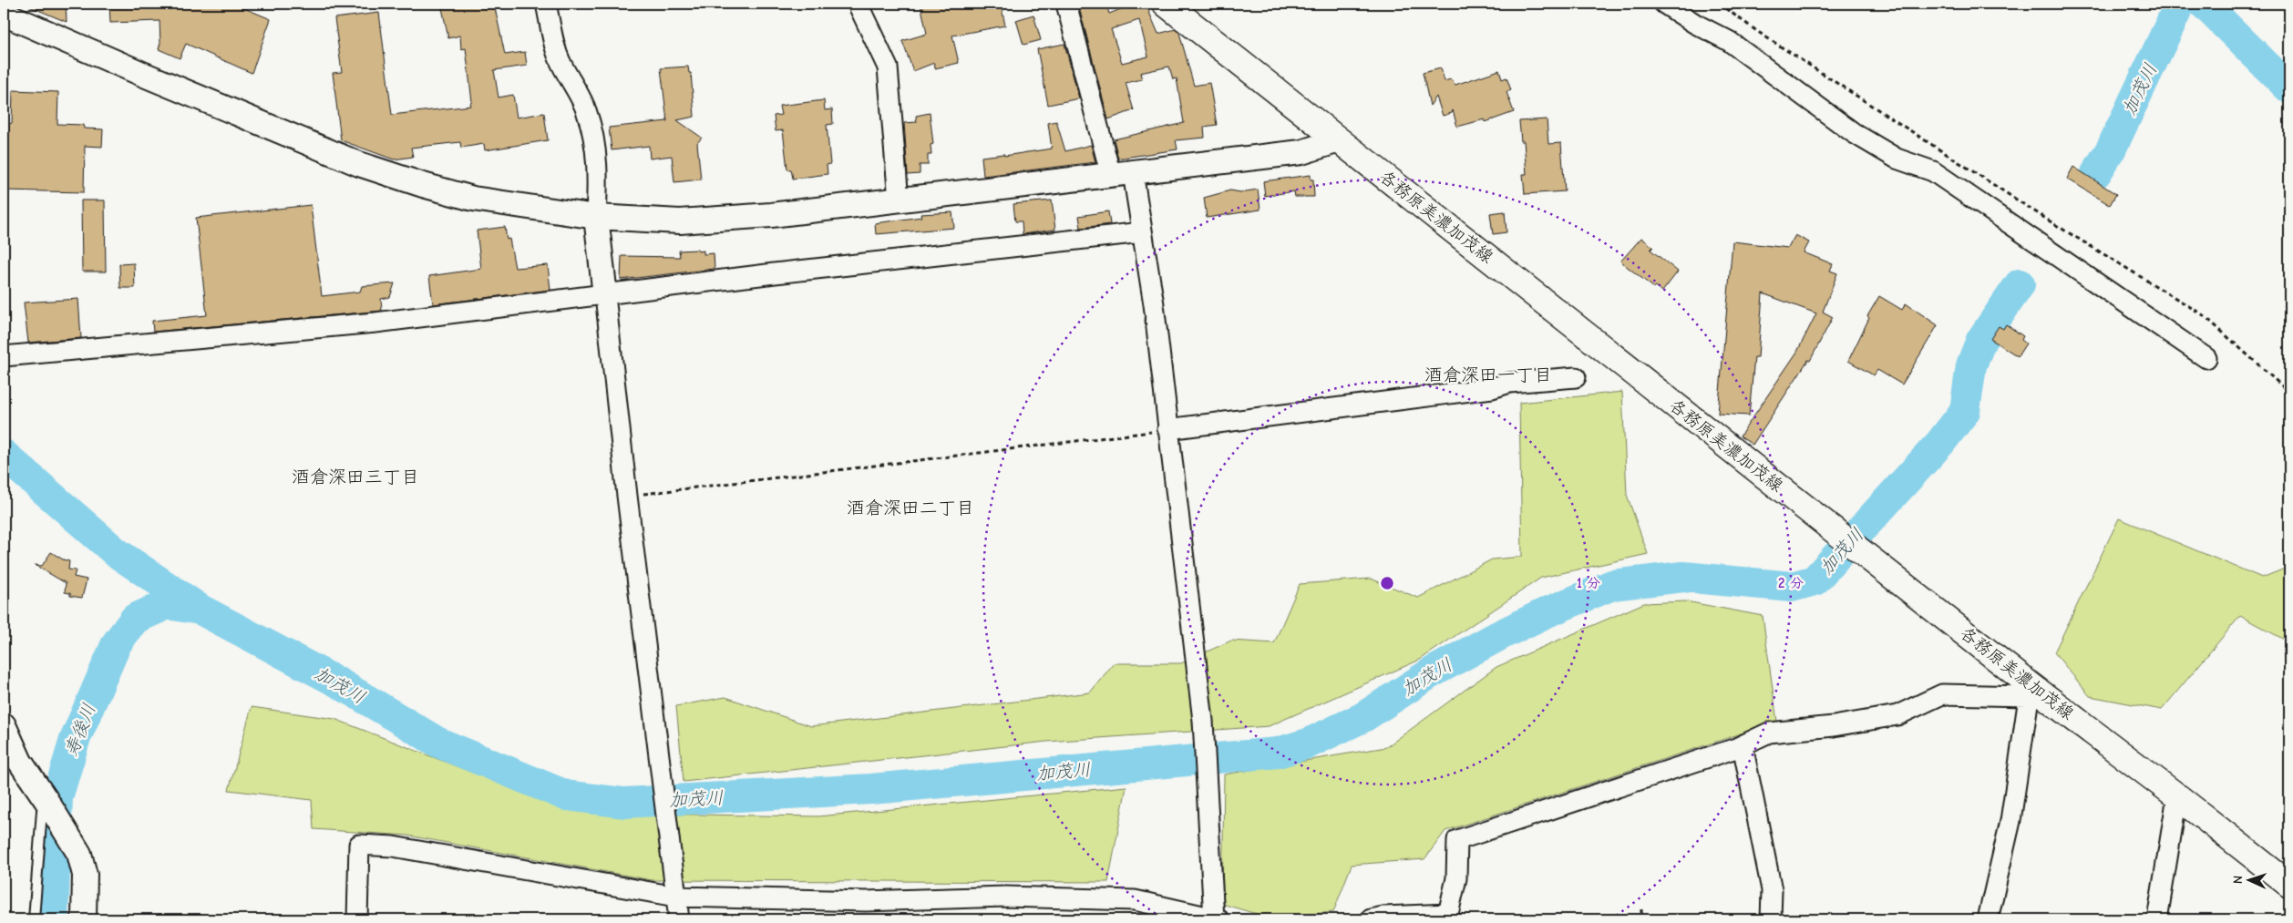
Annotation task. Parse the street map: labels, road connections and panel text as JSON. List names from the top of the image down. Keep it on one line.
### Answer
{"streets":{"main road":["各務原美濃加茂線"]},"districts":["酒倉深田一丁目","酒倉深田三丁目","酒倉深田二丁目"],"water":["加茂川","寿後川"],"north":"left","rings":["1 分","2 分"]}
